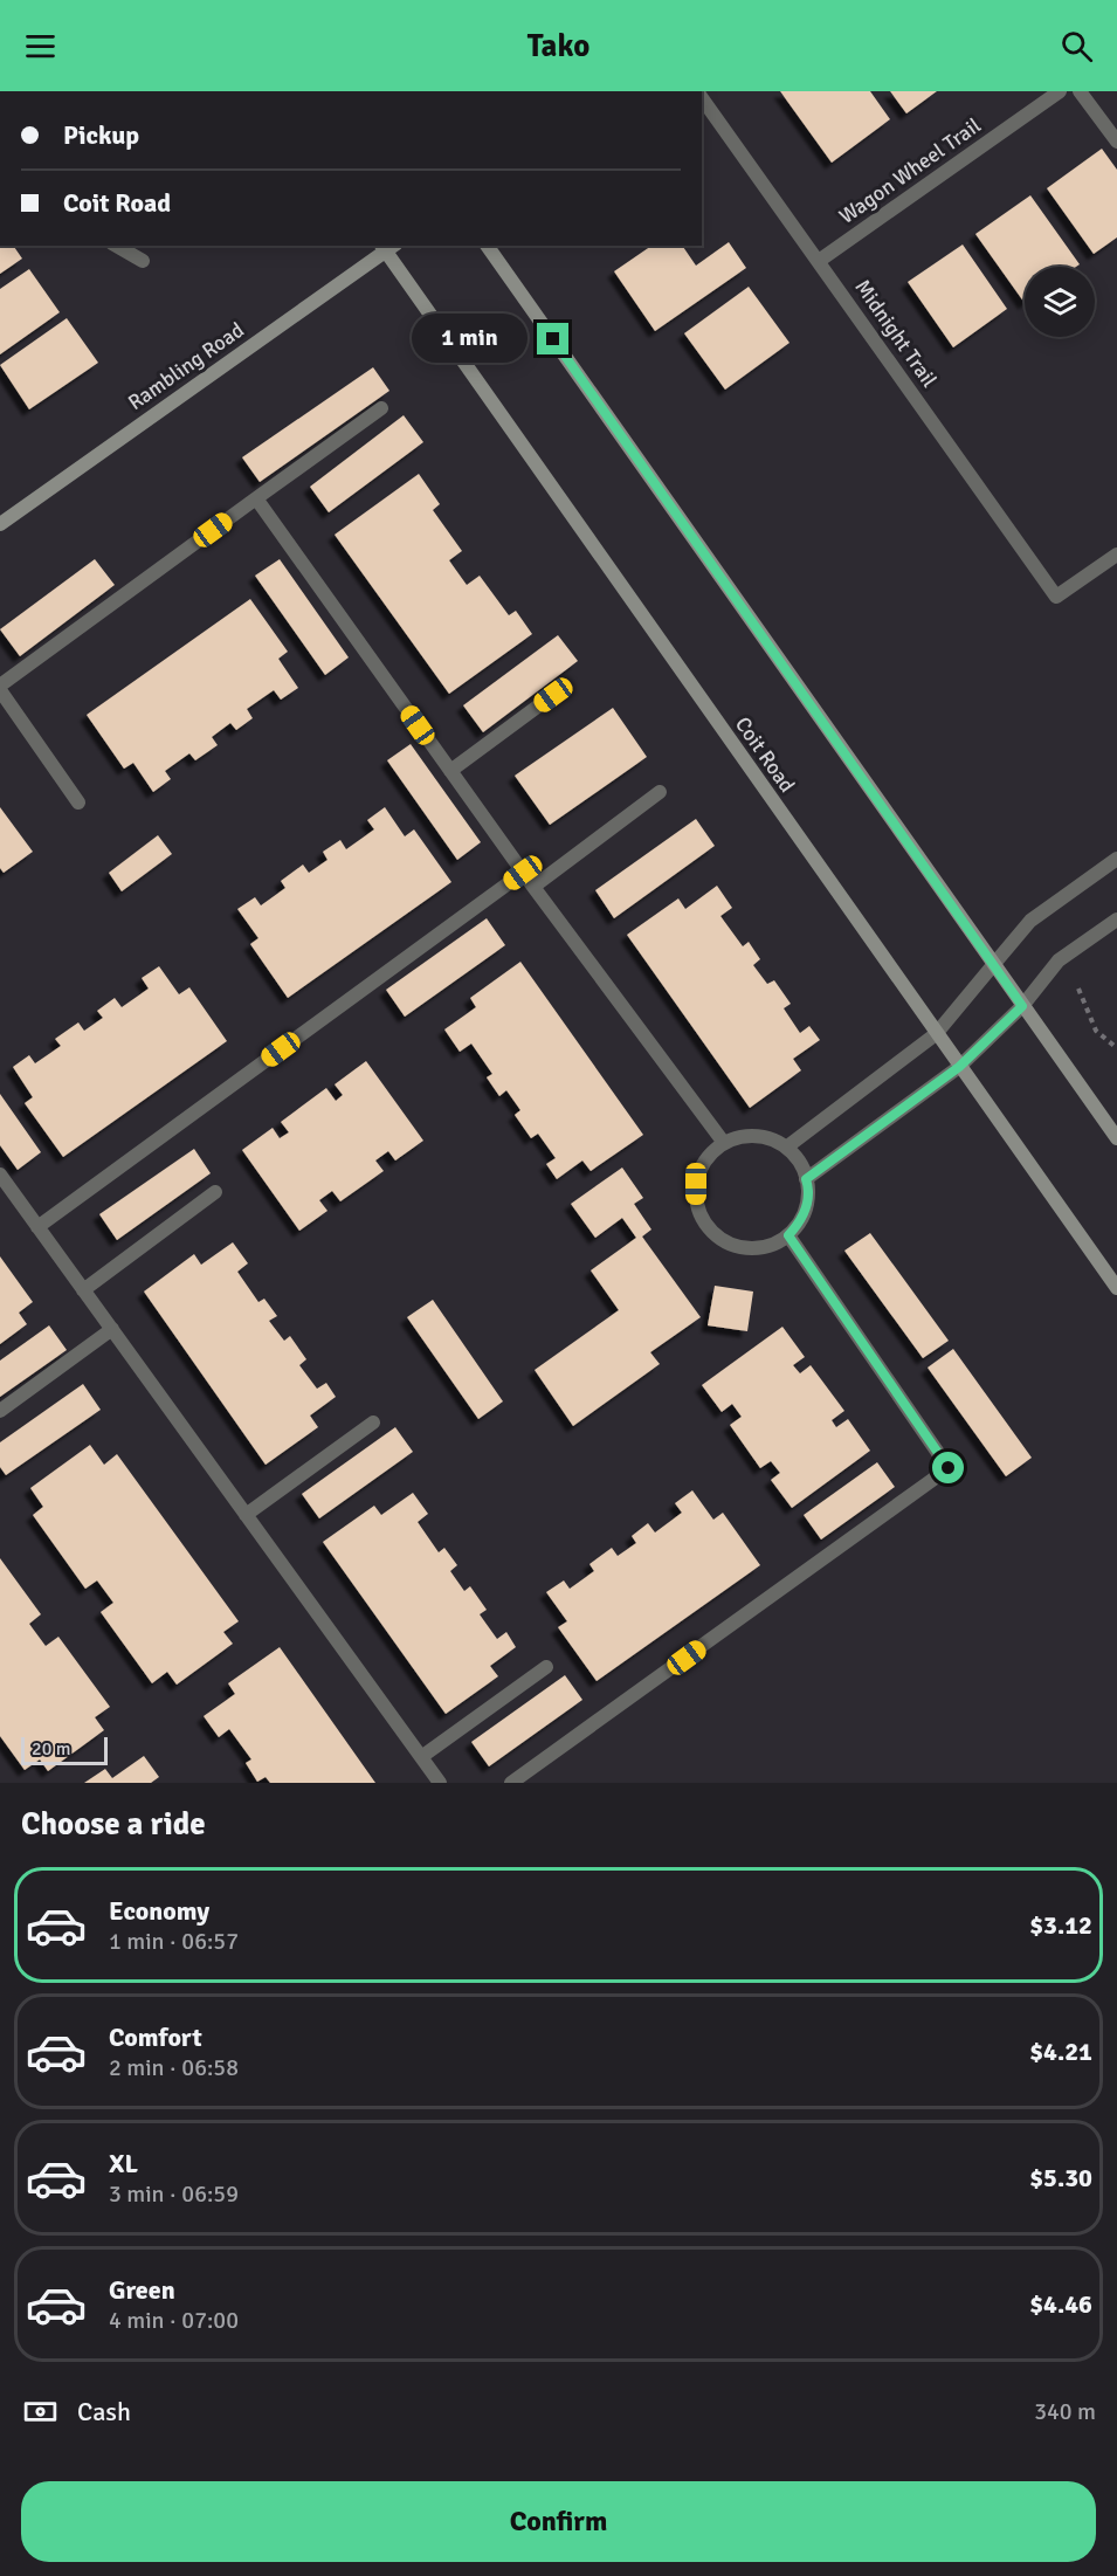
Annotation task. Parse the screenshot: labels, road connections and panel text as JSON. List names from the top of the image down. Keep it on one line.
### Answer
{"streets":{"main road":["Rambling Road","Coit Road"],"street":["Wagon Wheel Trail","Midnight Trail"]},"crossings":[["Wagon Wheel Trail","Midnight Trail"],["Rambling Road","Coit Road"]],"scale_bar":"20 m","page":{"header":"Tako","banner":["Pickup","Coit Road"],"bubble":"1 min","scale":"20 m","heading":"Choose a ride","list":[{"name":"Economy","note":"1 min · 06:57","value":"$3.12"},{"name":"Comfort","note":"2 min · 06:58","value":"$4.21"},{"name":"XL","note":"3 min · 06:59","value":"$5.30"},{"name":"Green","note":"4 min · 07:00","value":"$4.46"}],"pay":["Cash","340 m"],"buttons":"Confirm"}}
